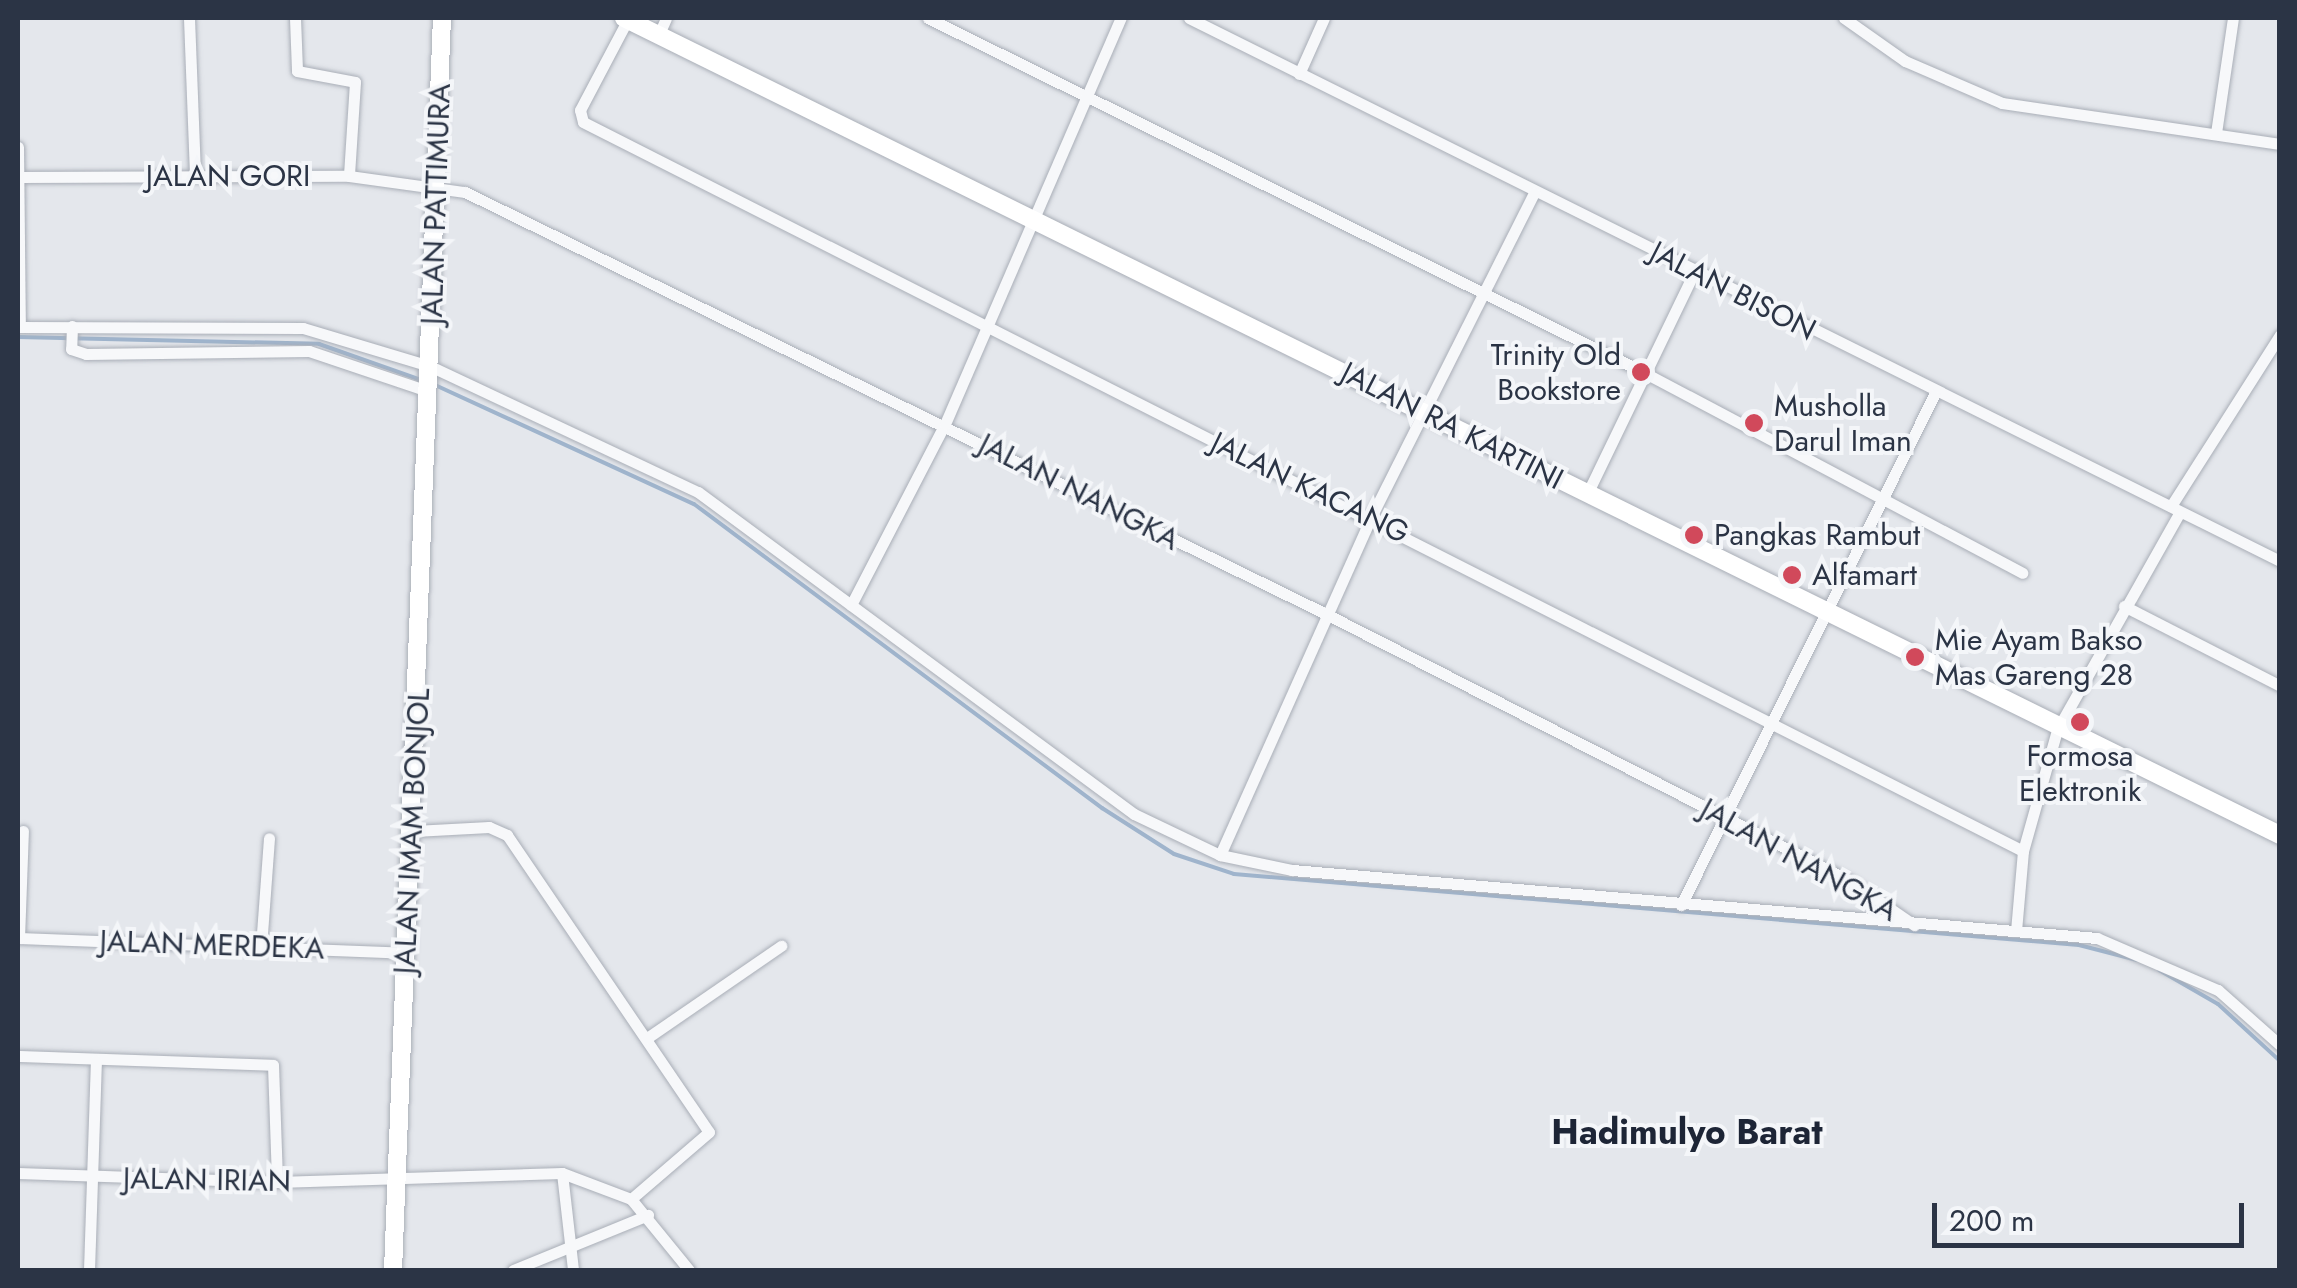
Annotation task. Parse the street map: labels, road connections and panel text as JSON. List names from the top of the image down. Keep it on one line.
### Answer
{"streets":{"main road":["JALAN PATTIMURA","JALAN RA KARTINI","JALAN IMAM BONJOL"],"street":["JALAN GORI","JALAN BISON","JALAN KACANG","JALAN NANGKA","JALAN MERDEKA","JALAN IRIAN"]},"crossings":[["JALAN GORI","JALAN PATTIMURA"],["JALAN GORI","JALAN NANGKA"],["JALAN PATTIMURA","JALAN NANGKA"],["JALAN PATTIMURA","JALAN IMAM BONJOL"],["JALAN RA KARTINI","JALAN KACANG"],["JALAN IMAM BONJOL","JALAN MERDEKA"],["JALAN IMAM BONJOL","JALAN IRIAN"]],"districts":["Hadimulyo Barat"],"places":["Trinity Old Bookstore","Musholla Darul Iman","Pangkas Rambut","Alfamart","Mie Ayam Bakso Mas Gareng 28","Formosa Elektronik"],"scale_bar":"200 m"}
